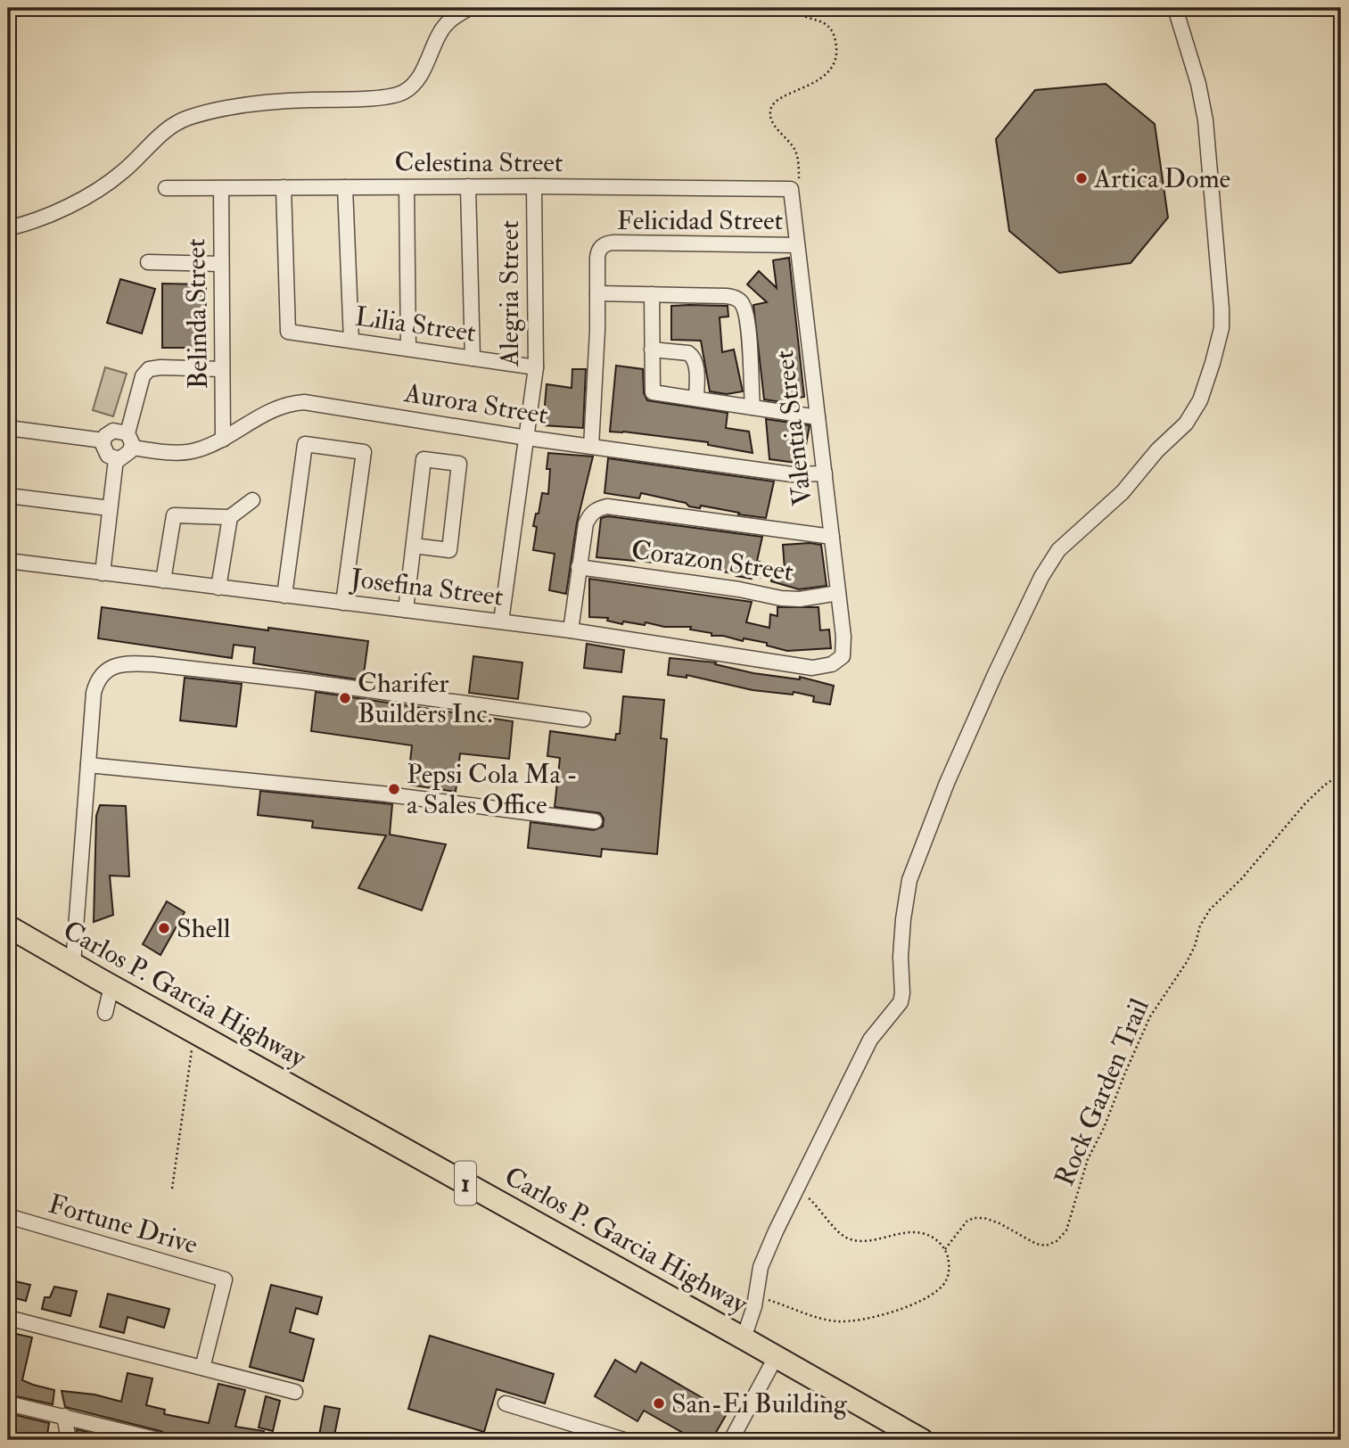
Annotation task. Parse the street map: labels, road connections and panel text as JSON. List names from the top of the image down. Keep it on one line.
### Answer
{"streets":{"highway":["Carlos P. Garcia Highway","1"],"street":["Celestina Street","Felicidad Street","Alegria Street","Belinda Street","Lilia Street","Aurora Street","Valentia Street","Corazon Street","Josefina Street","Fortune Drive"],"path":["Rock Garden Trail"]},"crossings":[["Celestina Street","Alegria Street"],["Celestina Street","Belinda Street"],["Celestina Street","Lilia Street"],["Celestina Street","Valentia Street"],["Felicidad Street","Valentia Street"],["Alegria Street","Lilia Street"],["Alegria Street","Aurora Street"],["Alegria Street","Josefina Street"],["Belinda Street","Aurora Street"],["Aurora Street","Valentia Street"],["Valentia Street","Corazon Street"],["Valentia Street","Josefina Street"]],"places":["Artica Dome","Charifer Builders Inc.","Pepsi Cola Ma - a Sales Office","Shell","San-Ei Building"]}
